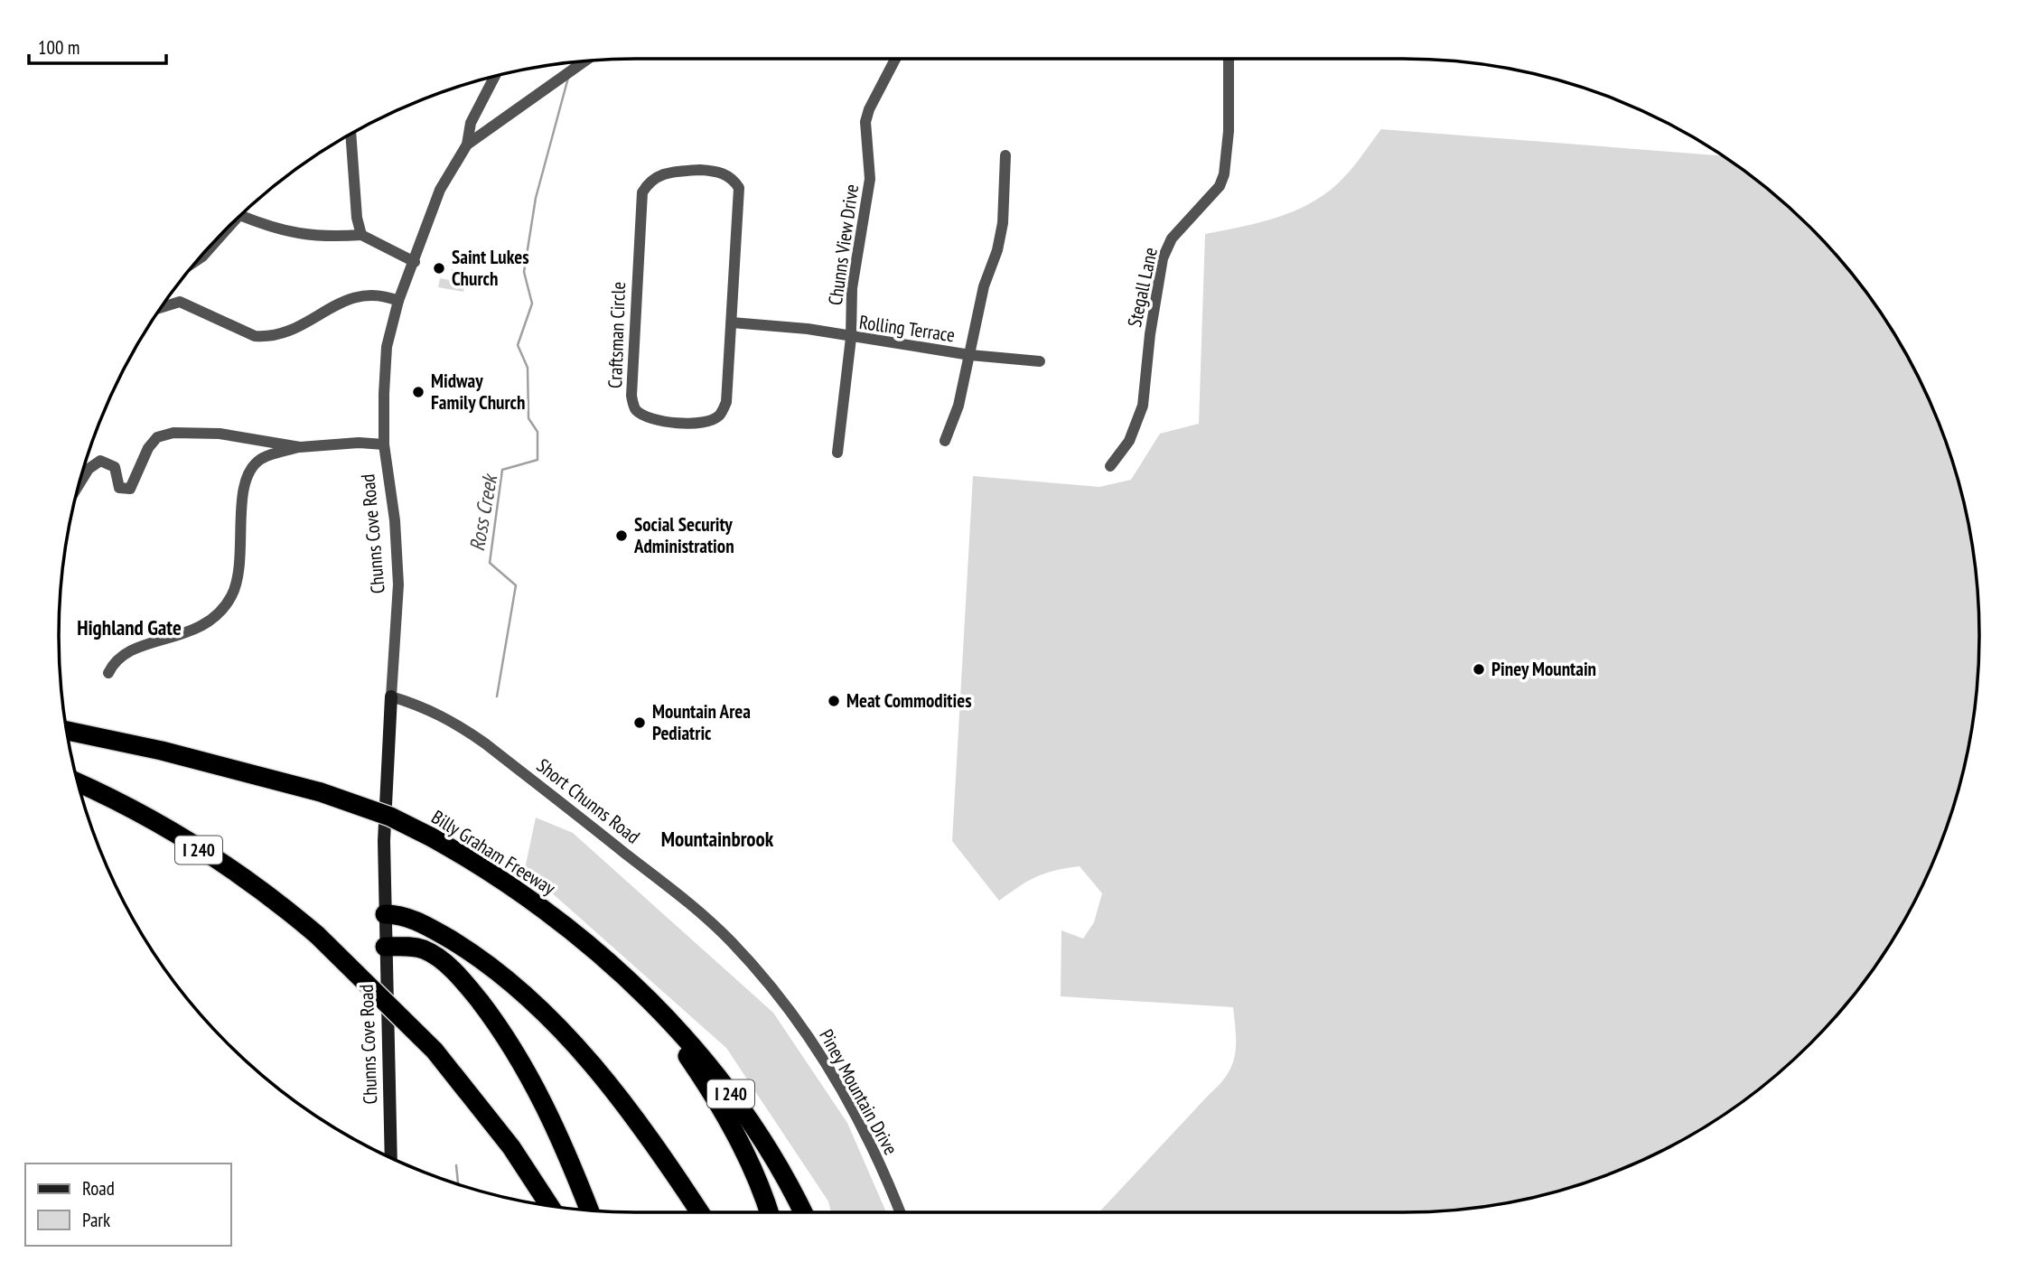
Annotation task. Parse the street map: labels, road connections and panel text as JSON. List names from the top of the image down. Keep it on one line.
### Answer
{"streets":{"highway":["I 240","Billy Graham Freeway"],"main road":["Chunns Cove Road"],"street":["Chunns View Drive","Stegall Lane","Rolling Terrace","Craftsman Circle","Short Chunns Road","Piney Mountain Drive"]},"crossings":[["Chunns View Drive","Rolling Terrace"],["Rolling Terrace","Craftsman Circle"],["Chunns Cove Road","Short Chunns Road"],["Short Chunns Road","Piney Mountain Drive"]],"districts":["Highland Gate","Mountainbrook"],"water":["Ross Creek"],"places":["Saint Lukes Church","Midway Family Church","Social Security Administration","Piney Mountain","Meat Commodities","Mountain Area Pediatric"],"legend":["Road","Park"],"scale_bar":"100 m"}
